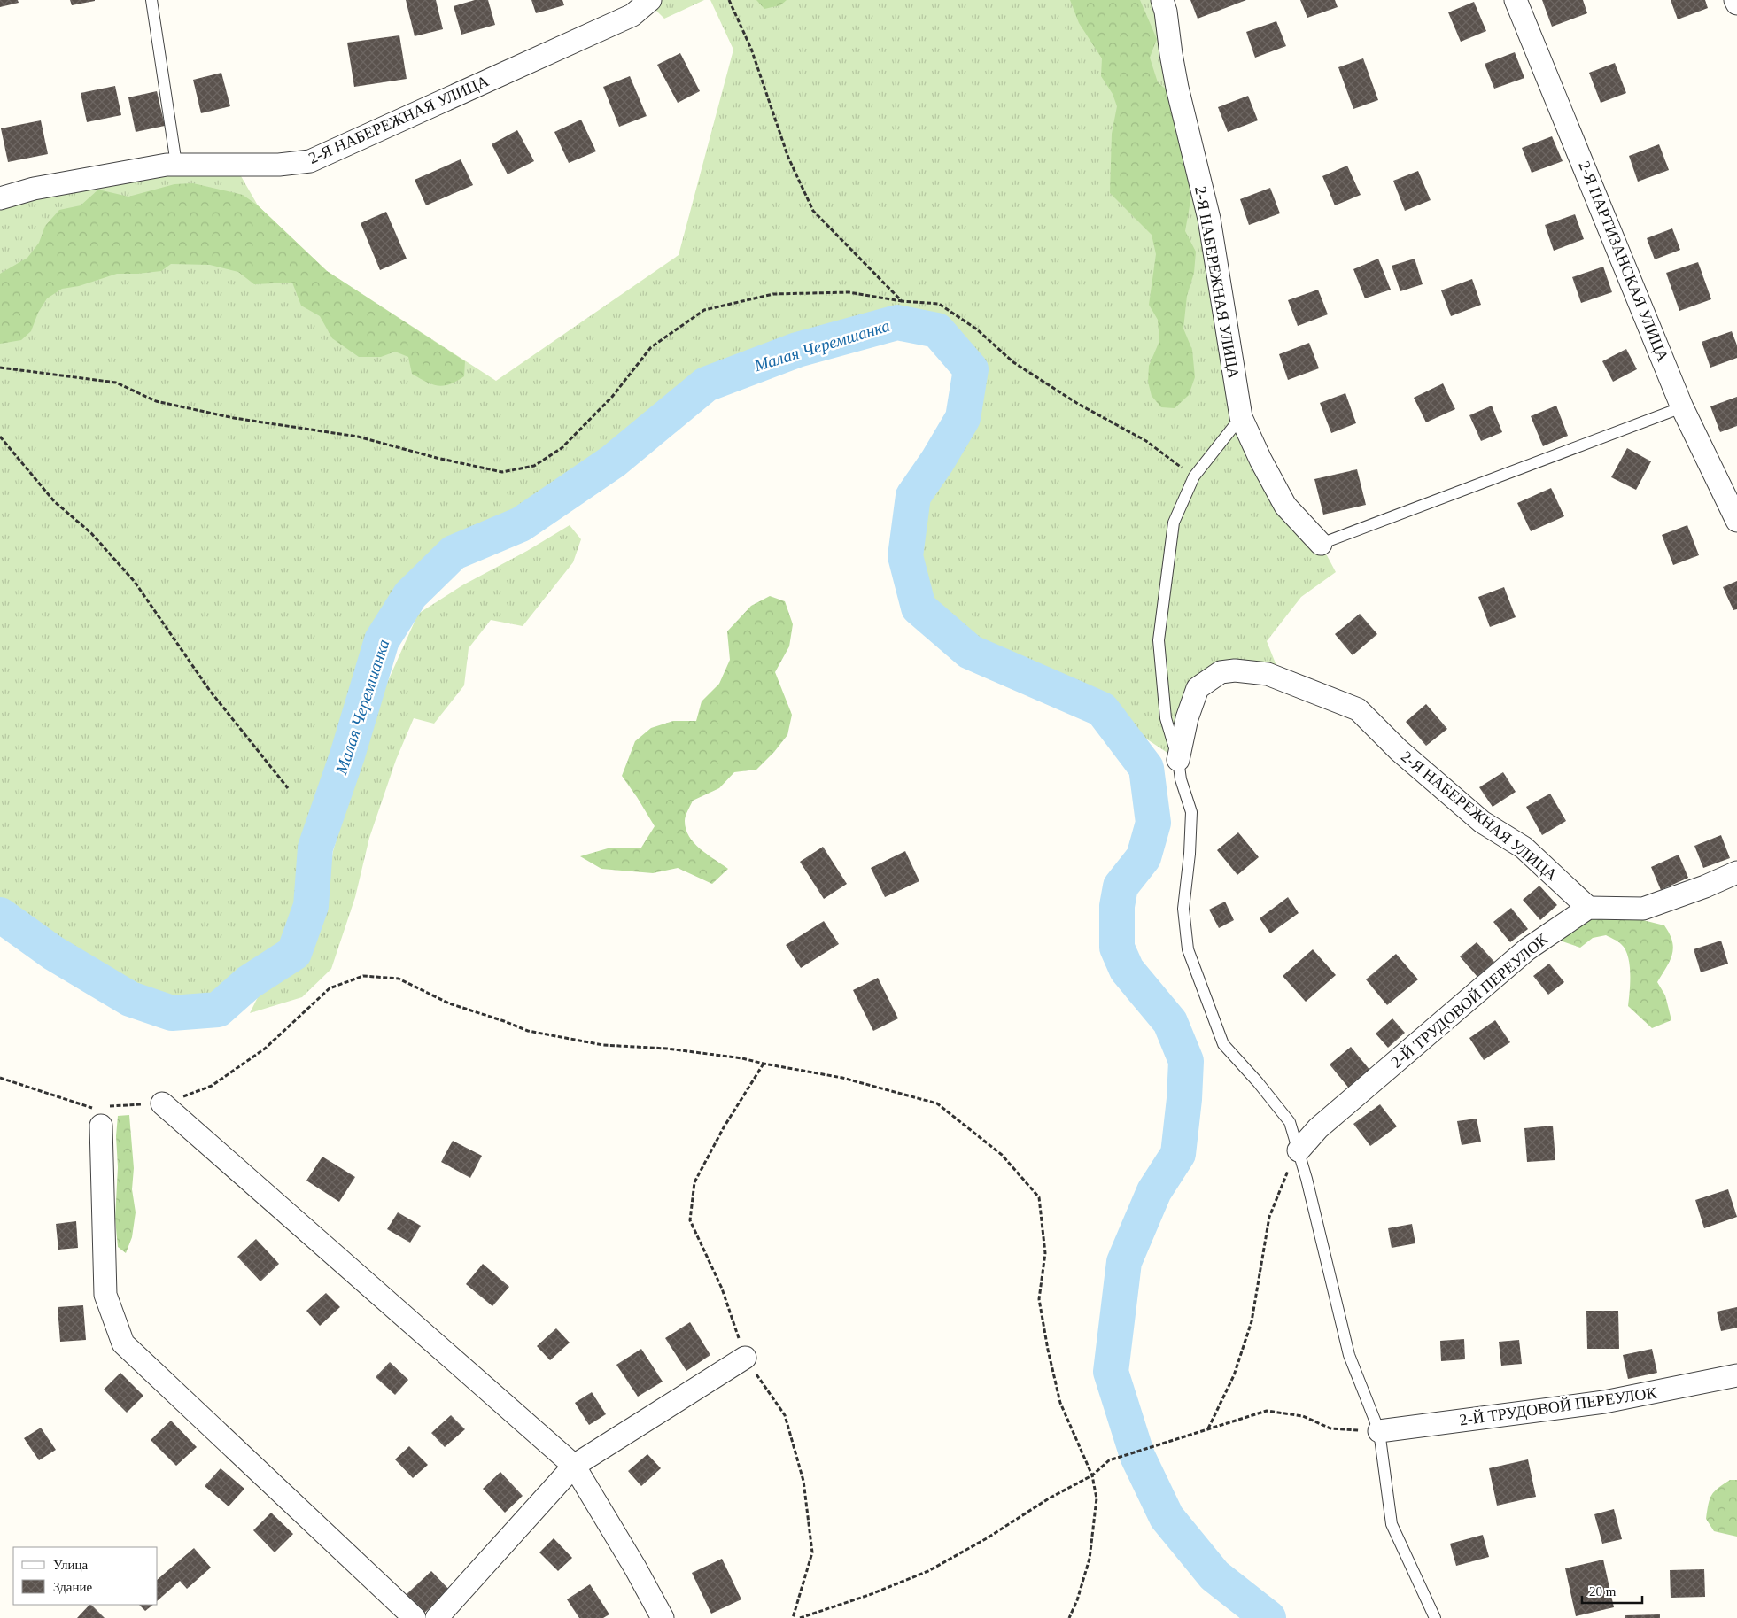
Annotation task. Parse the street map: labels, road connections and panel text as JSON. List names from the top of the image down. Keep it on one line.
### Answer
{"streets":{"street":["2-Я НАБЕРЕЖНАЯ УЛИЦА","2-Я ПАРТИЗАНСКАЯ УЛИЦА","2-Й ТРУДОВОЙ ПЕРЕУЛОК"]},"crossings":[["2-Я НАБЕРЕЖНАЯ УЛИЦА","2-Й ТРУДОВОЙ ПЕРЕУЛОК"]],"water":["Малая Черемшанка"],"legend":["Улица","Здание"],"scale_bar":"20 m"}
